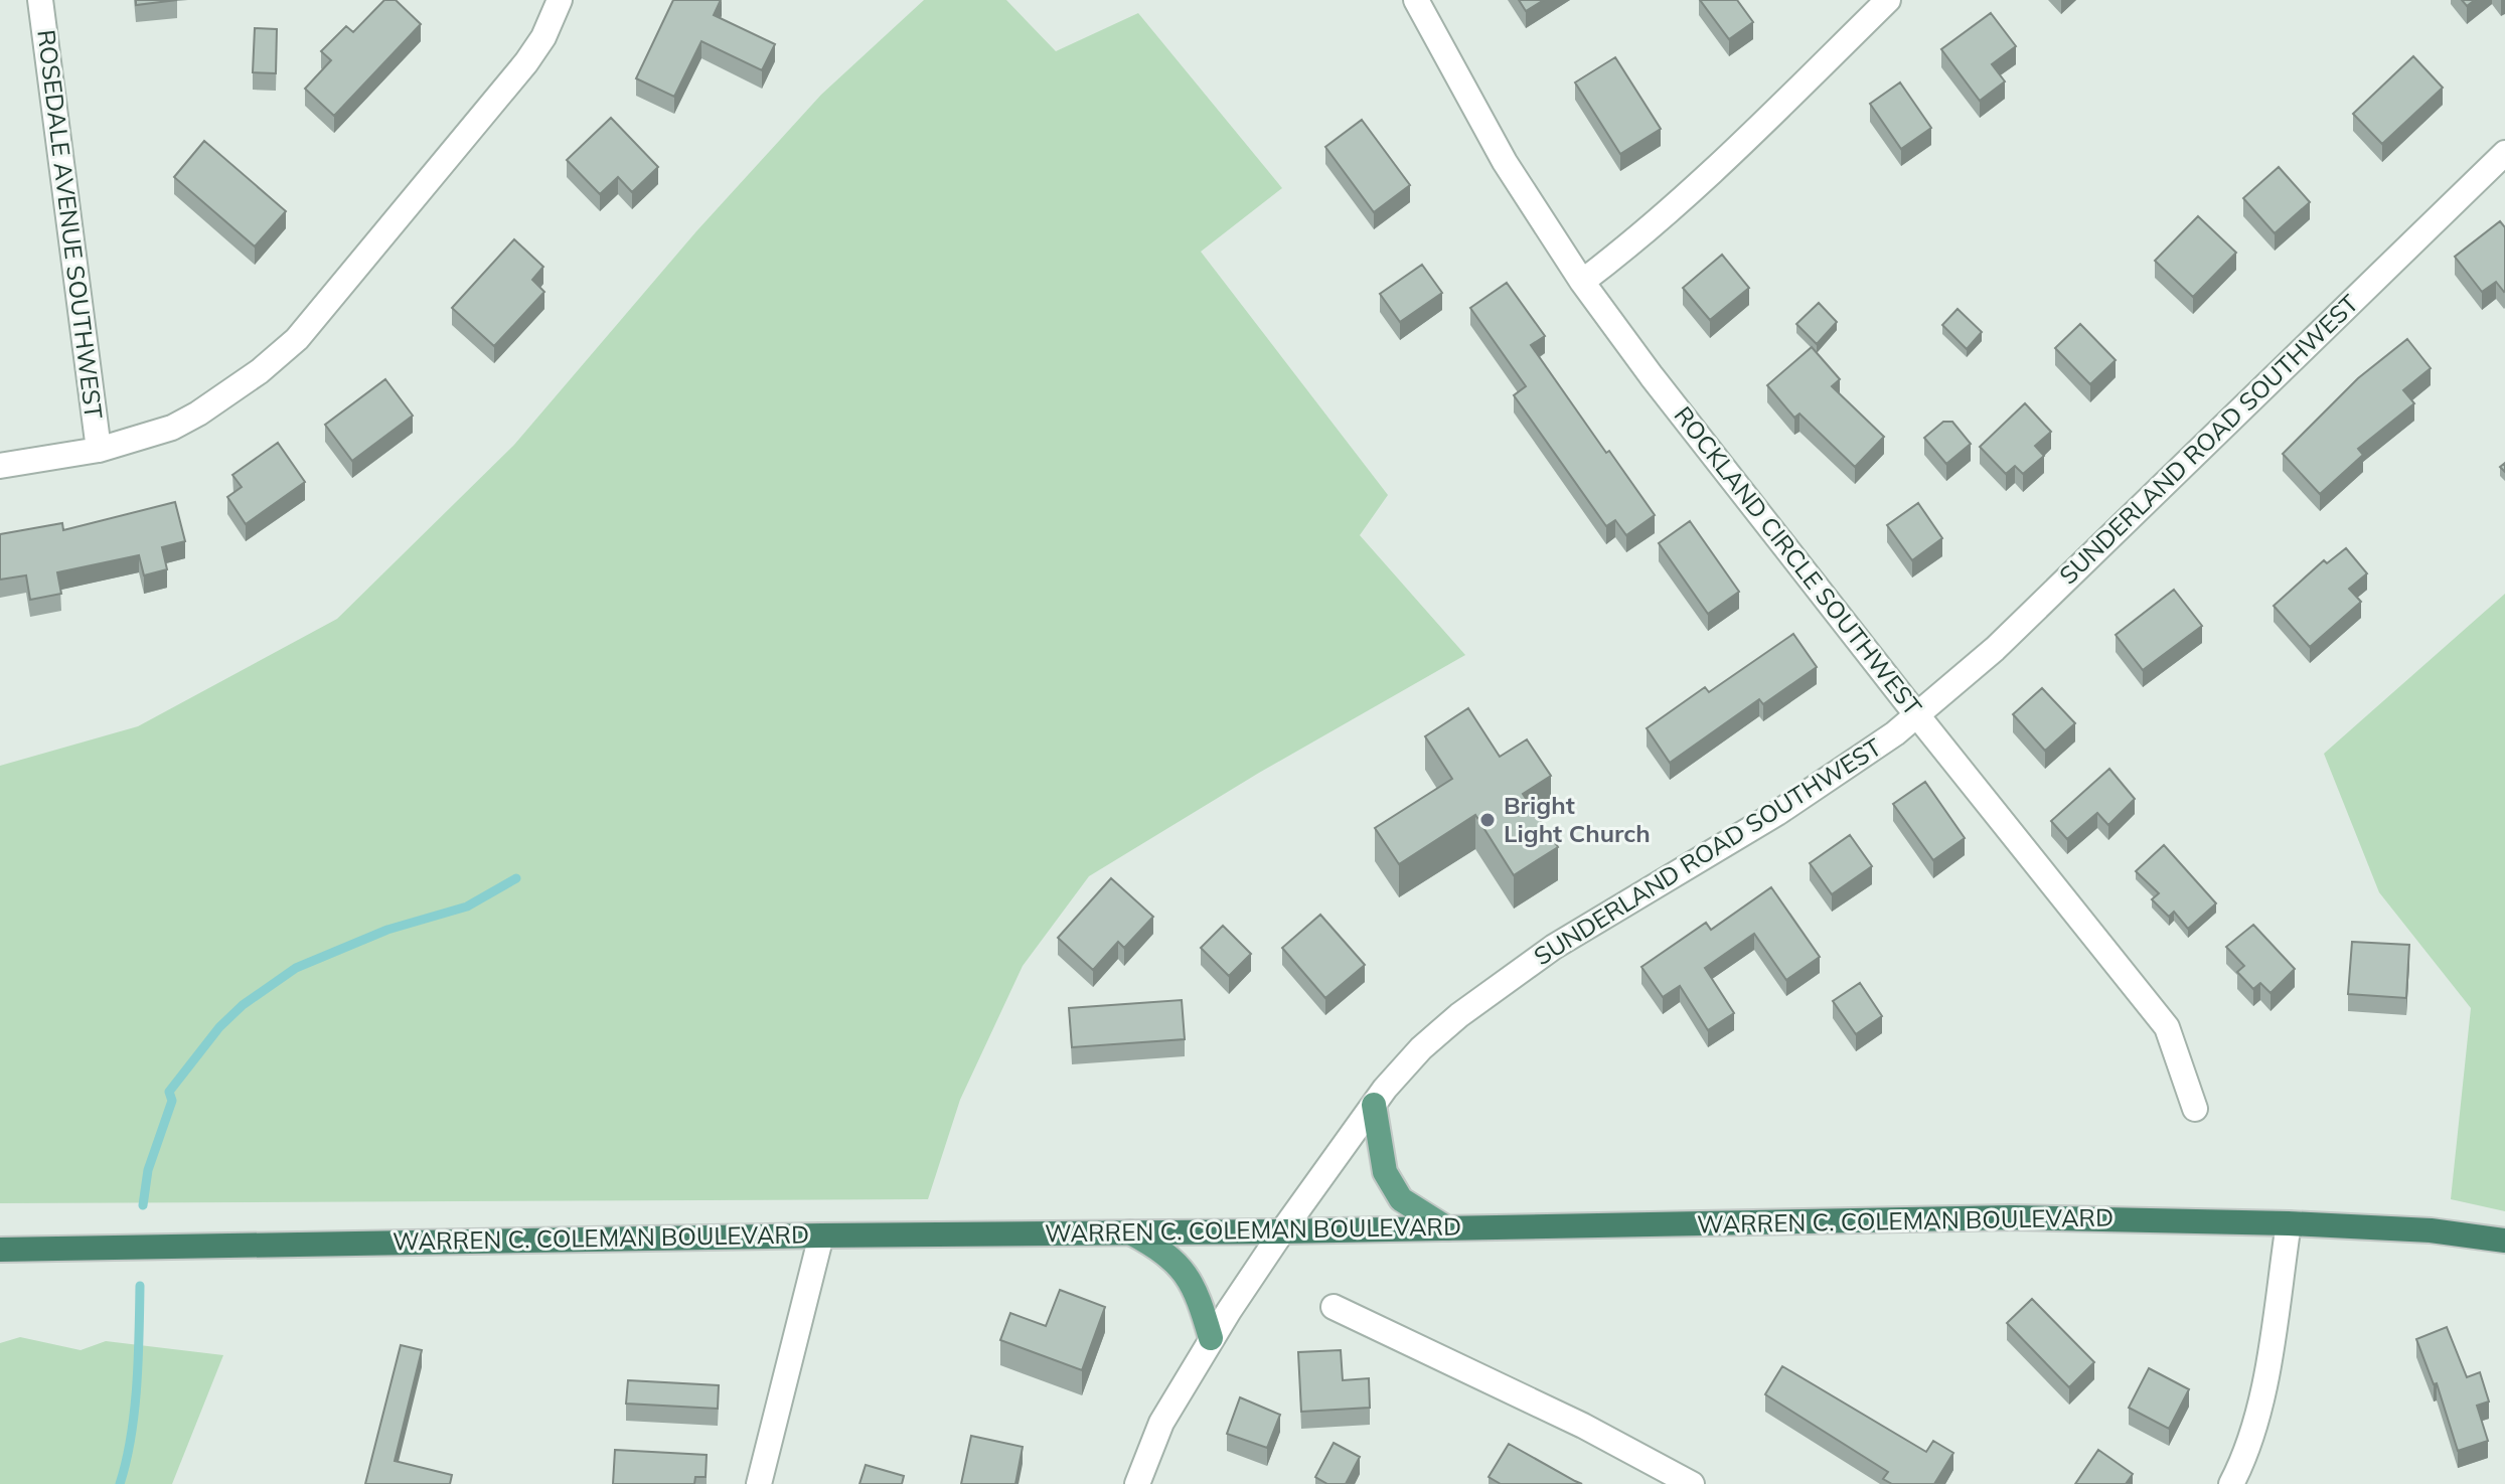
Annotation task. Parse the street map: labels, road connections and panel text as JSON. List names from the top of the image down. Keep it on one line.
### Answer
{"streets":{"highway":["WARREN C. COLEMAN BOULEVARD"],"street":["ROSEDALE AVENUE SOUTHWEST","SUNDERLAND ROAD SOUTHWEST","ROCKLAND CIRCLE SOUTHWEST"]},"crossings":[["SUNDERLAND ROAD SOUTHWEST","ROCKLAND CIRCLE SOUTHWEST"],["SUNDERLAND ROAD SOUTHWEST","WARREN C. COLEMAN BOULEVARD"]],"places":["Bright Light Church"]}
